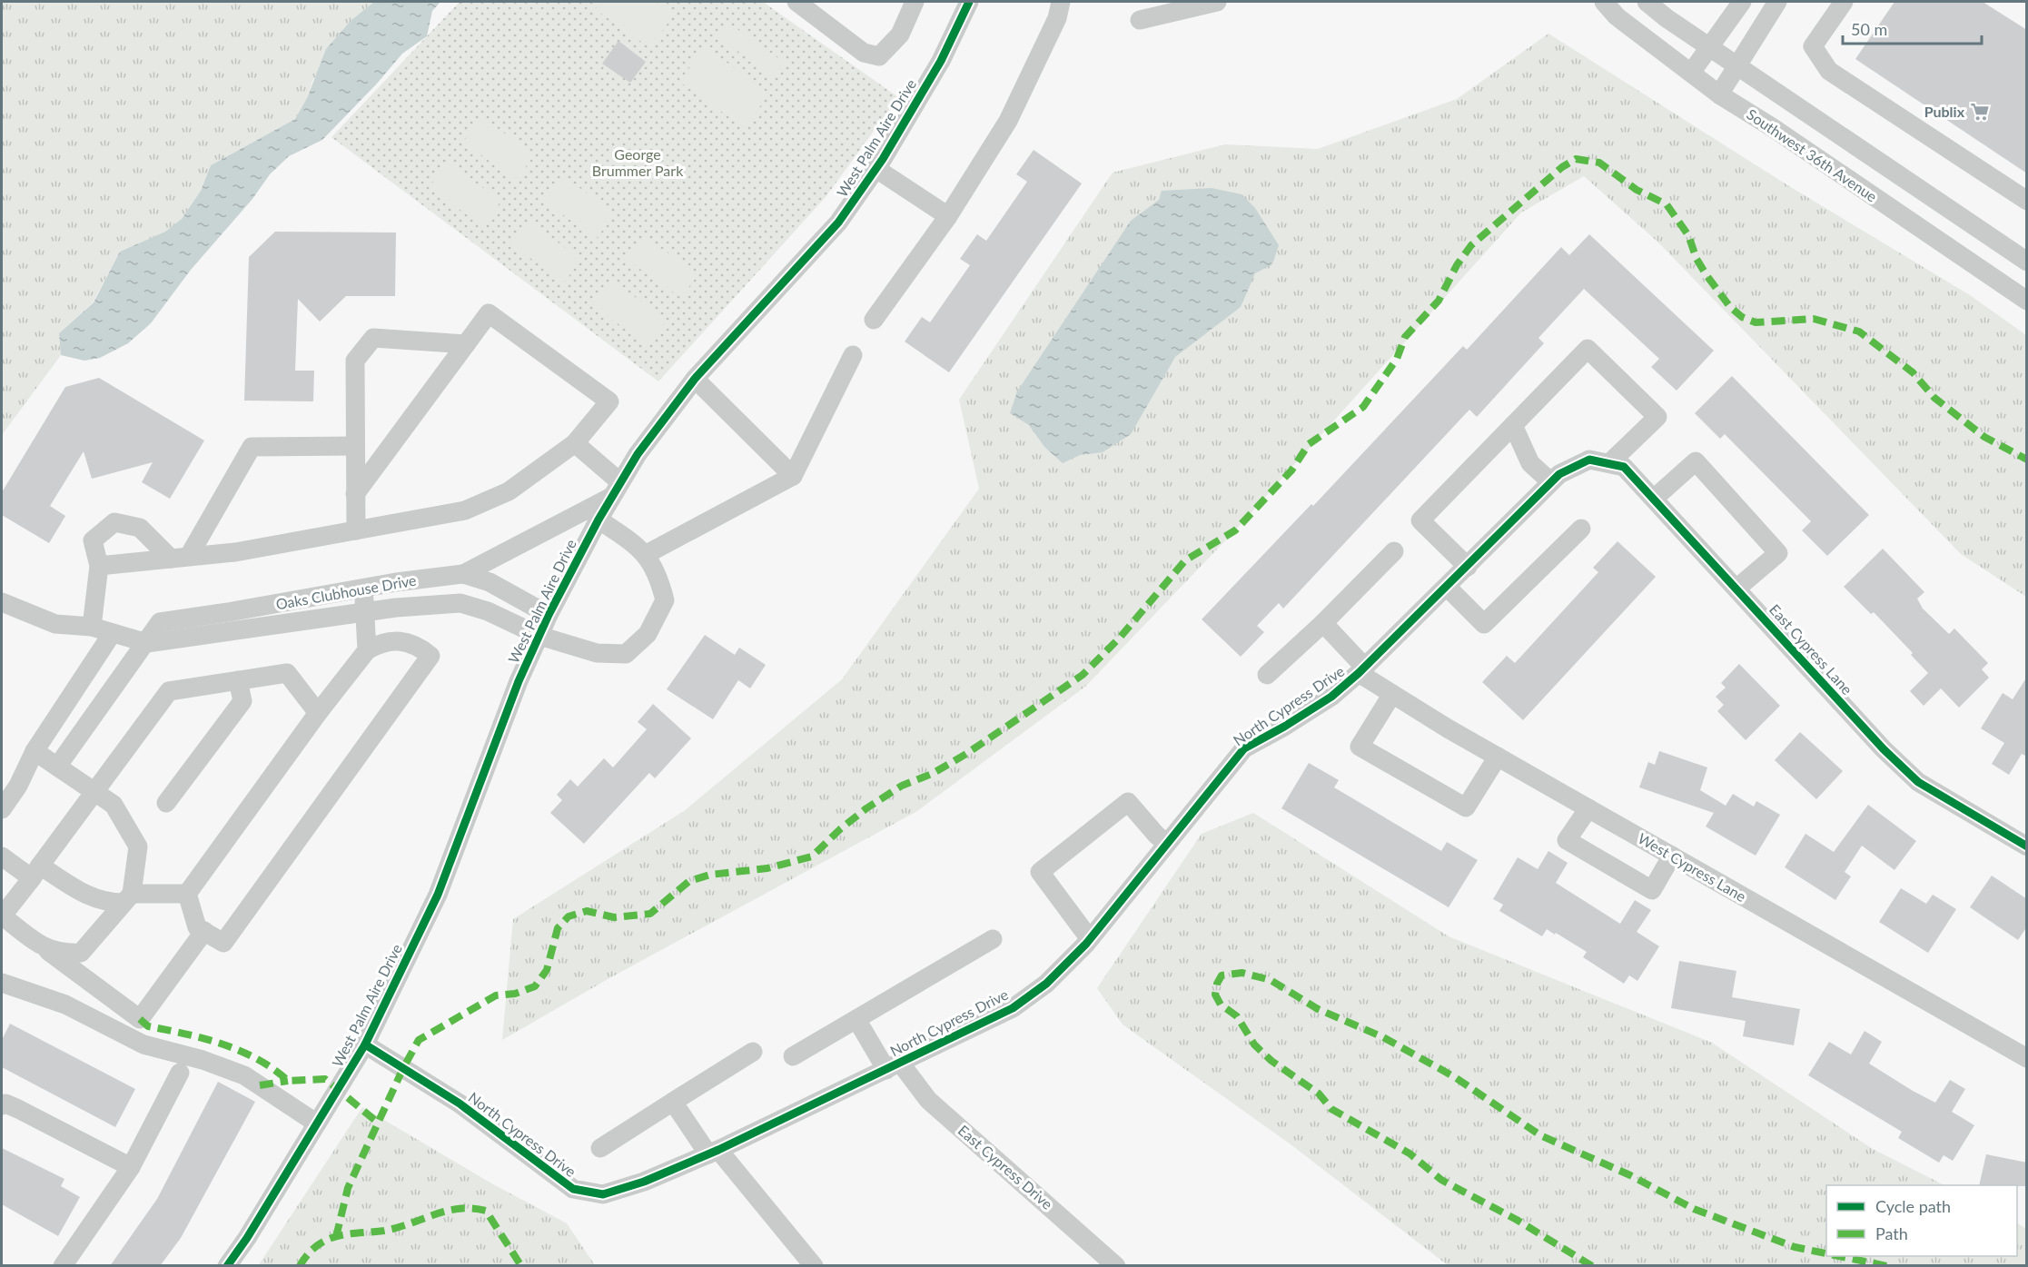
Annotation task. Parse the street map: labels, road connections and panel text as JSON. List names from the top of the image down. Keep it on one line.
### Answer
{"streets":{"street":["West Palm Aire Drive","Southwest 36th Avenue","Oaks Clubhouse Drive","East Cypress Lane","North Cypress Drive","West Cypress Lane","East Cypress Drive"]},"crossings":[["West Palm Aire Drive","Oaks Clubhouse Drive"],["West Palm Aire Drive","North Cypress Drive"],["East Cypress Lane","North Cypress Drive"],["North Cypress Drive","West Cypress Lane"],["North Cypress Drive","East Cypress Drive"]],"parks":["George Brummer Park"],"places":{"supermarket":["Publix"]},"legend":["Cycle path","Path"],"scale_bar":"50 m"}
